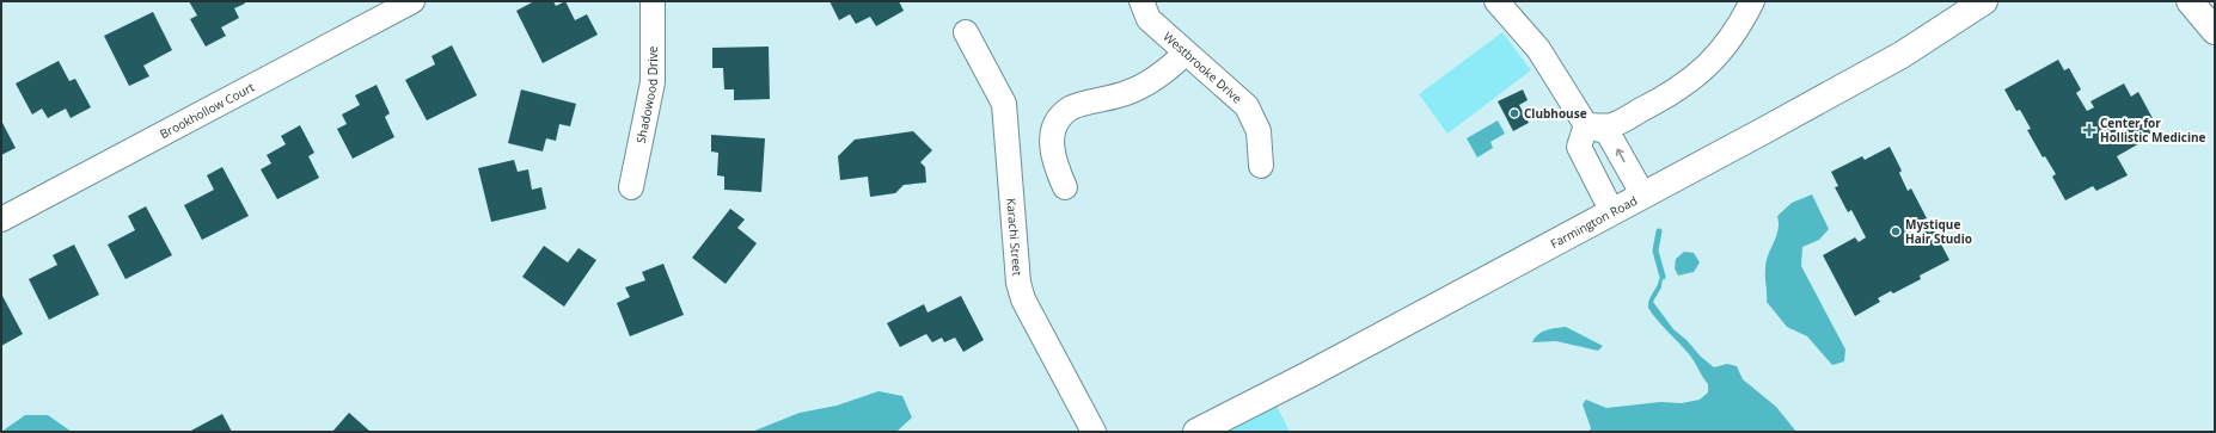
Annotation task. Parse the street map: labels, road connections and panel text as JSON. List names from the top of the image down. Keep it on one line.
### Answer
{"streets":{"street":["Westbrooke Drive","Shadowood Drive","Brookhollow Court","Farmington Road","Karachi Street"]},"places":{"other":["Clubhouse","Mystique Hair Studio"],"health":["Center for Hollistic Medicine"]}}
